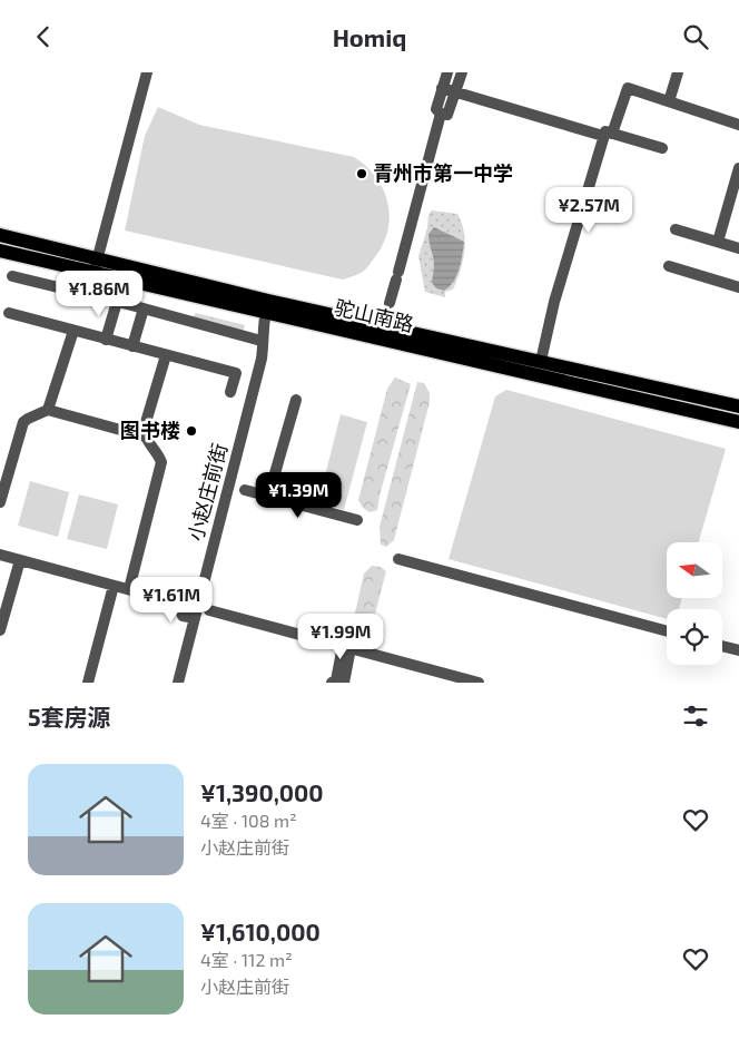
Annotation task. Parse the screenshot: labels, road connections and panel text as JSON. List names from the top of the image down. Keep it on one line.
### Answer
{"streets":{"main road":["驼山南路"],"street":["小赵庄前街"]},"crossings":[["驼山南路","小赵庄前街"]],"places":["青州市第一中学","图书楼"],"north":"left","page":{"header":"Homiq","price":["¥2.57M","¥1.86M","¥1.39M","¥1.61M","¥1.99M"],"heading":"5套房源","list":[{"name":"¥1,390,000","note":"4室 · 108 m² · 小赵庄前街"},{"name":"¥1,610,000","note":"4室 · 112 m² · 小赵庄前街"}]}}
